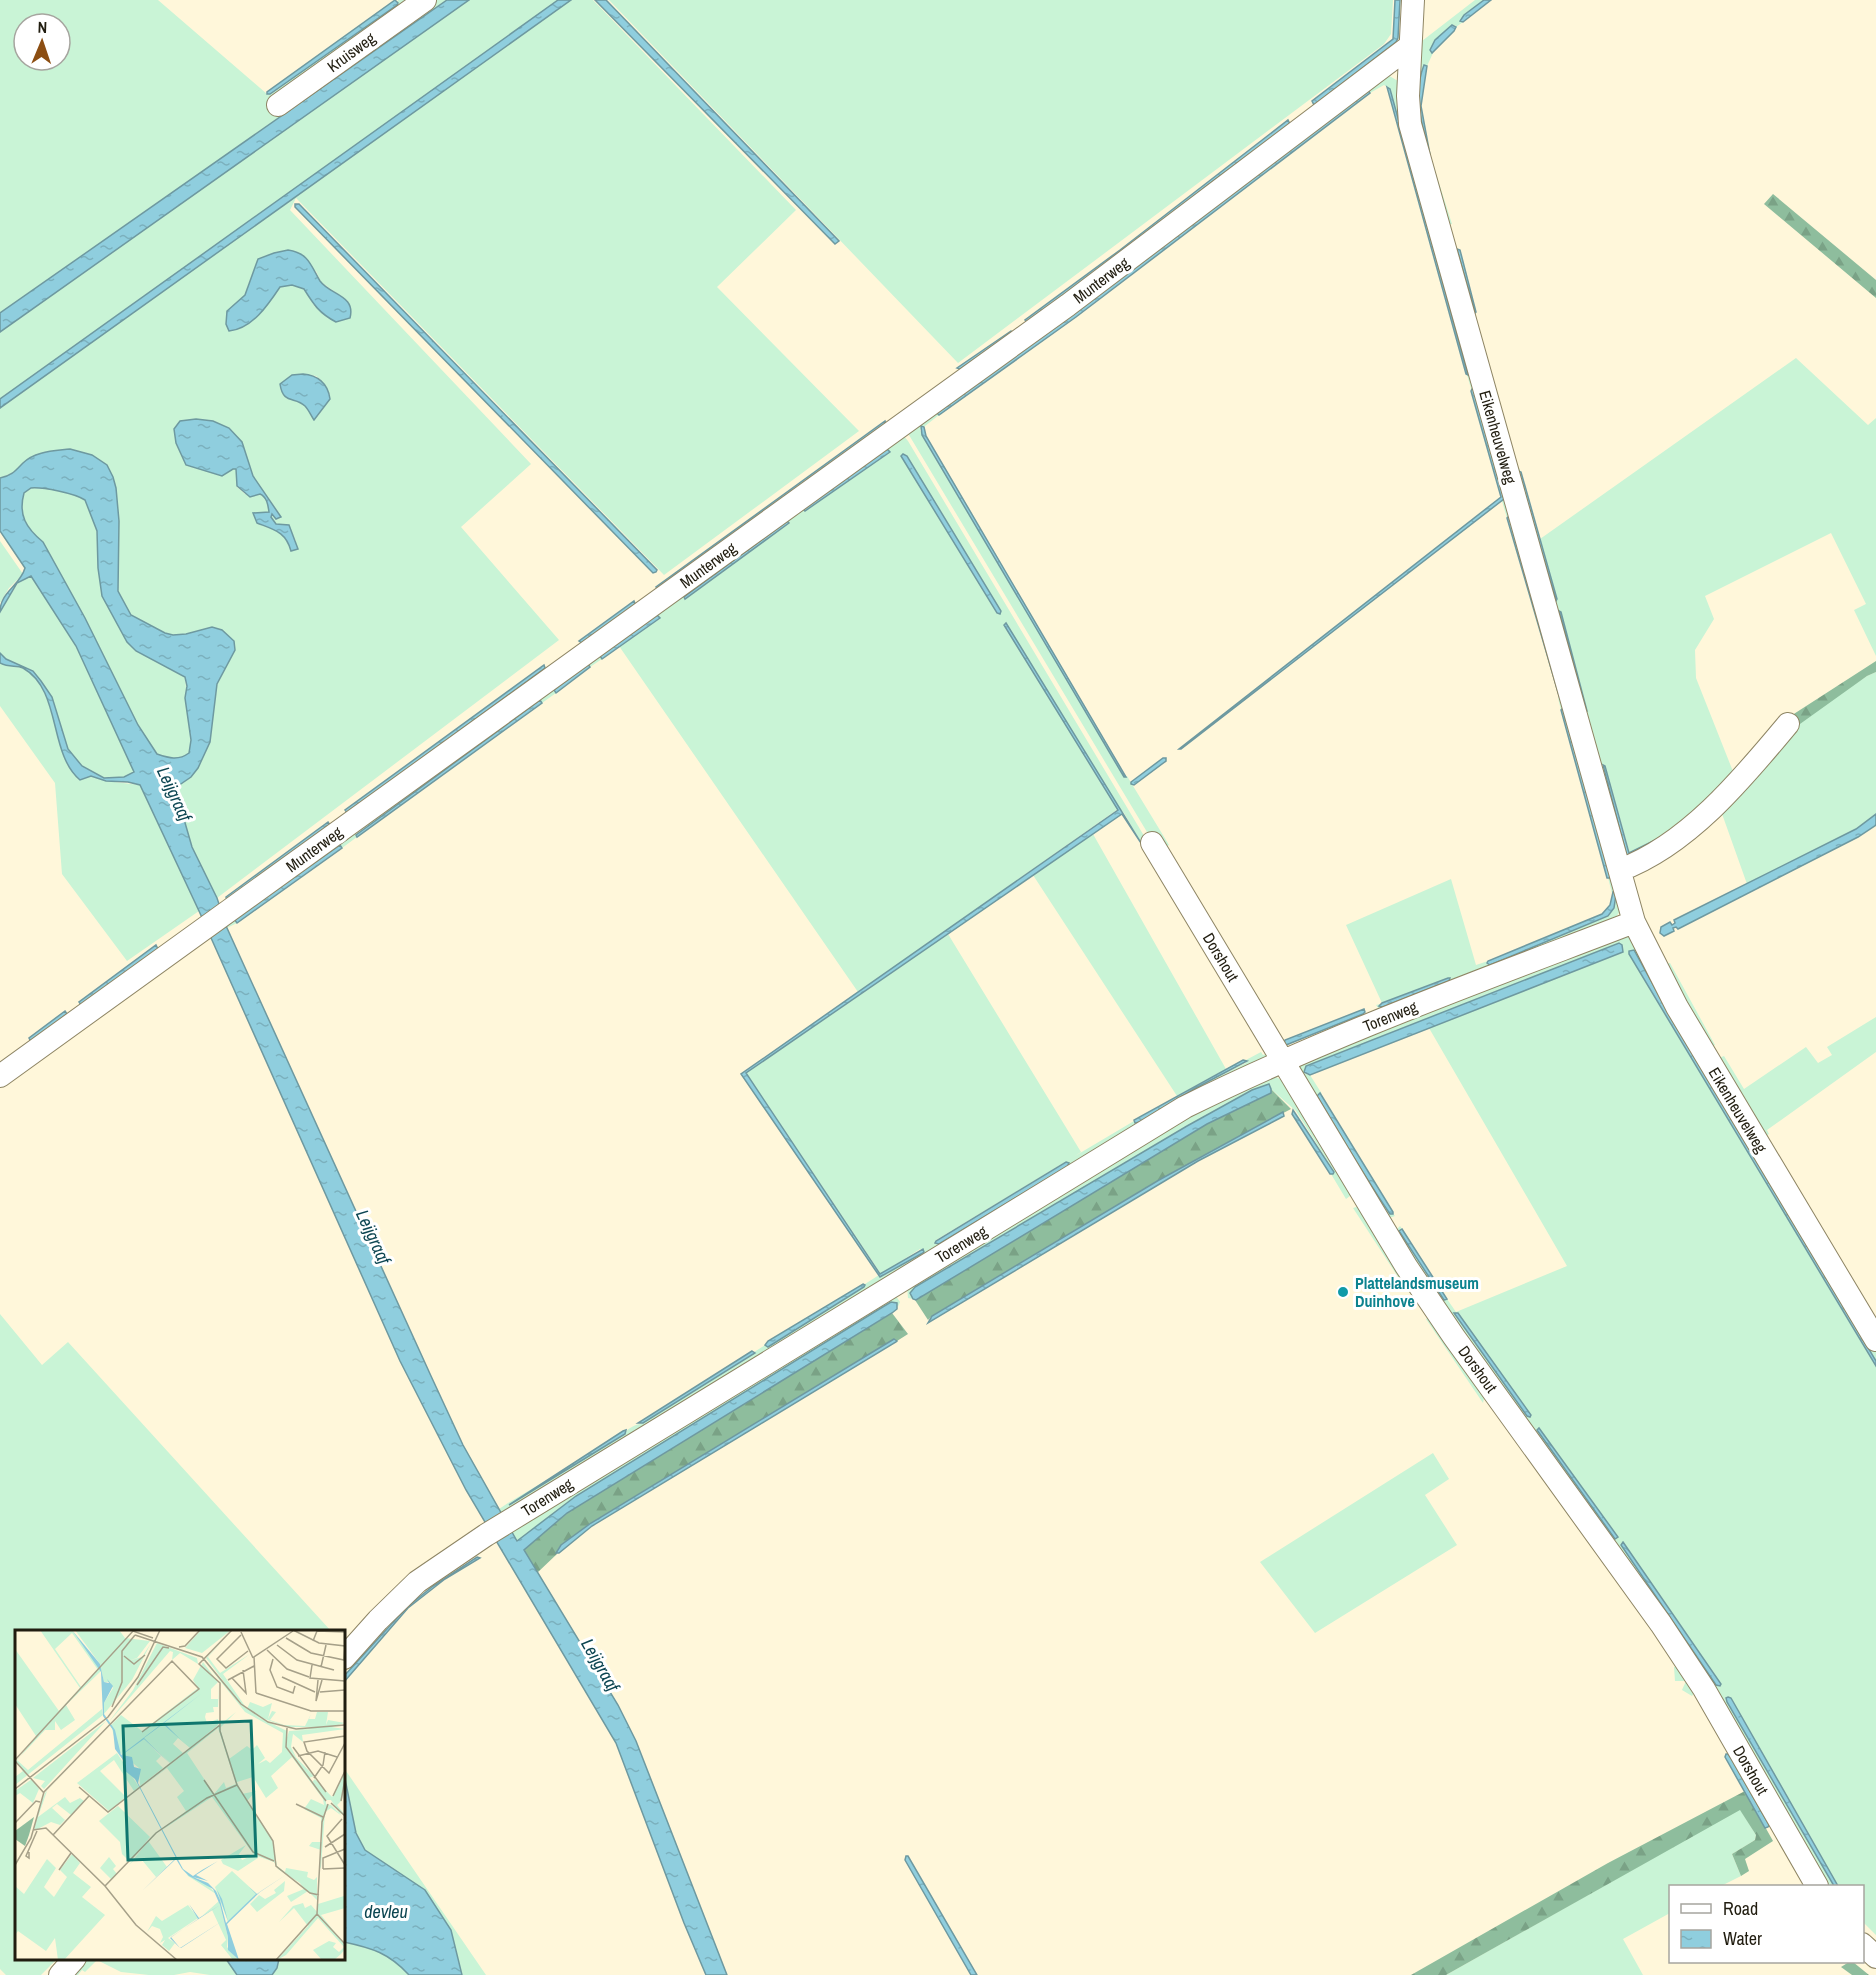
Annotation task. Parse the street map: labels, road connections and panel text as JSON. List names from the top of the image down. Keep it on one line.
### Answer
{"streets":{"street":["Kruisweg","Munterweg","Eikenheuvelweg","Dorshout","Torenweg"]},"crossings":[["Munterweg","Eikenheuvelweg"],["Eikenheuvelweg","Torenweg"],["Dorshout","Torenweg"]],"water":["Leijgraaf","devleu"],"places":["Plattelandsmuseum Duinhove"],"legend":["Road","Water"],"north":"top"}
